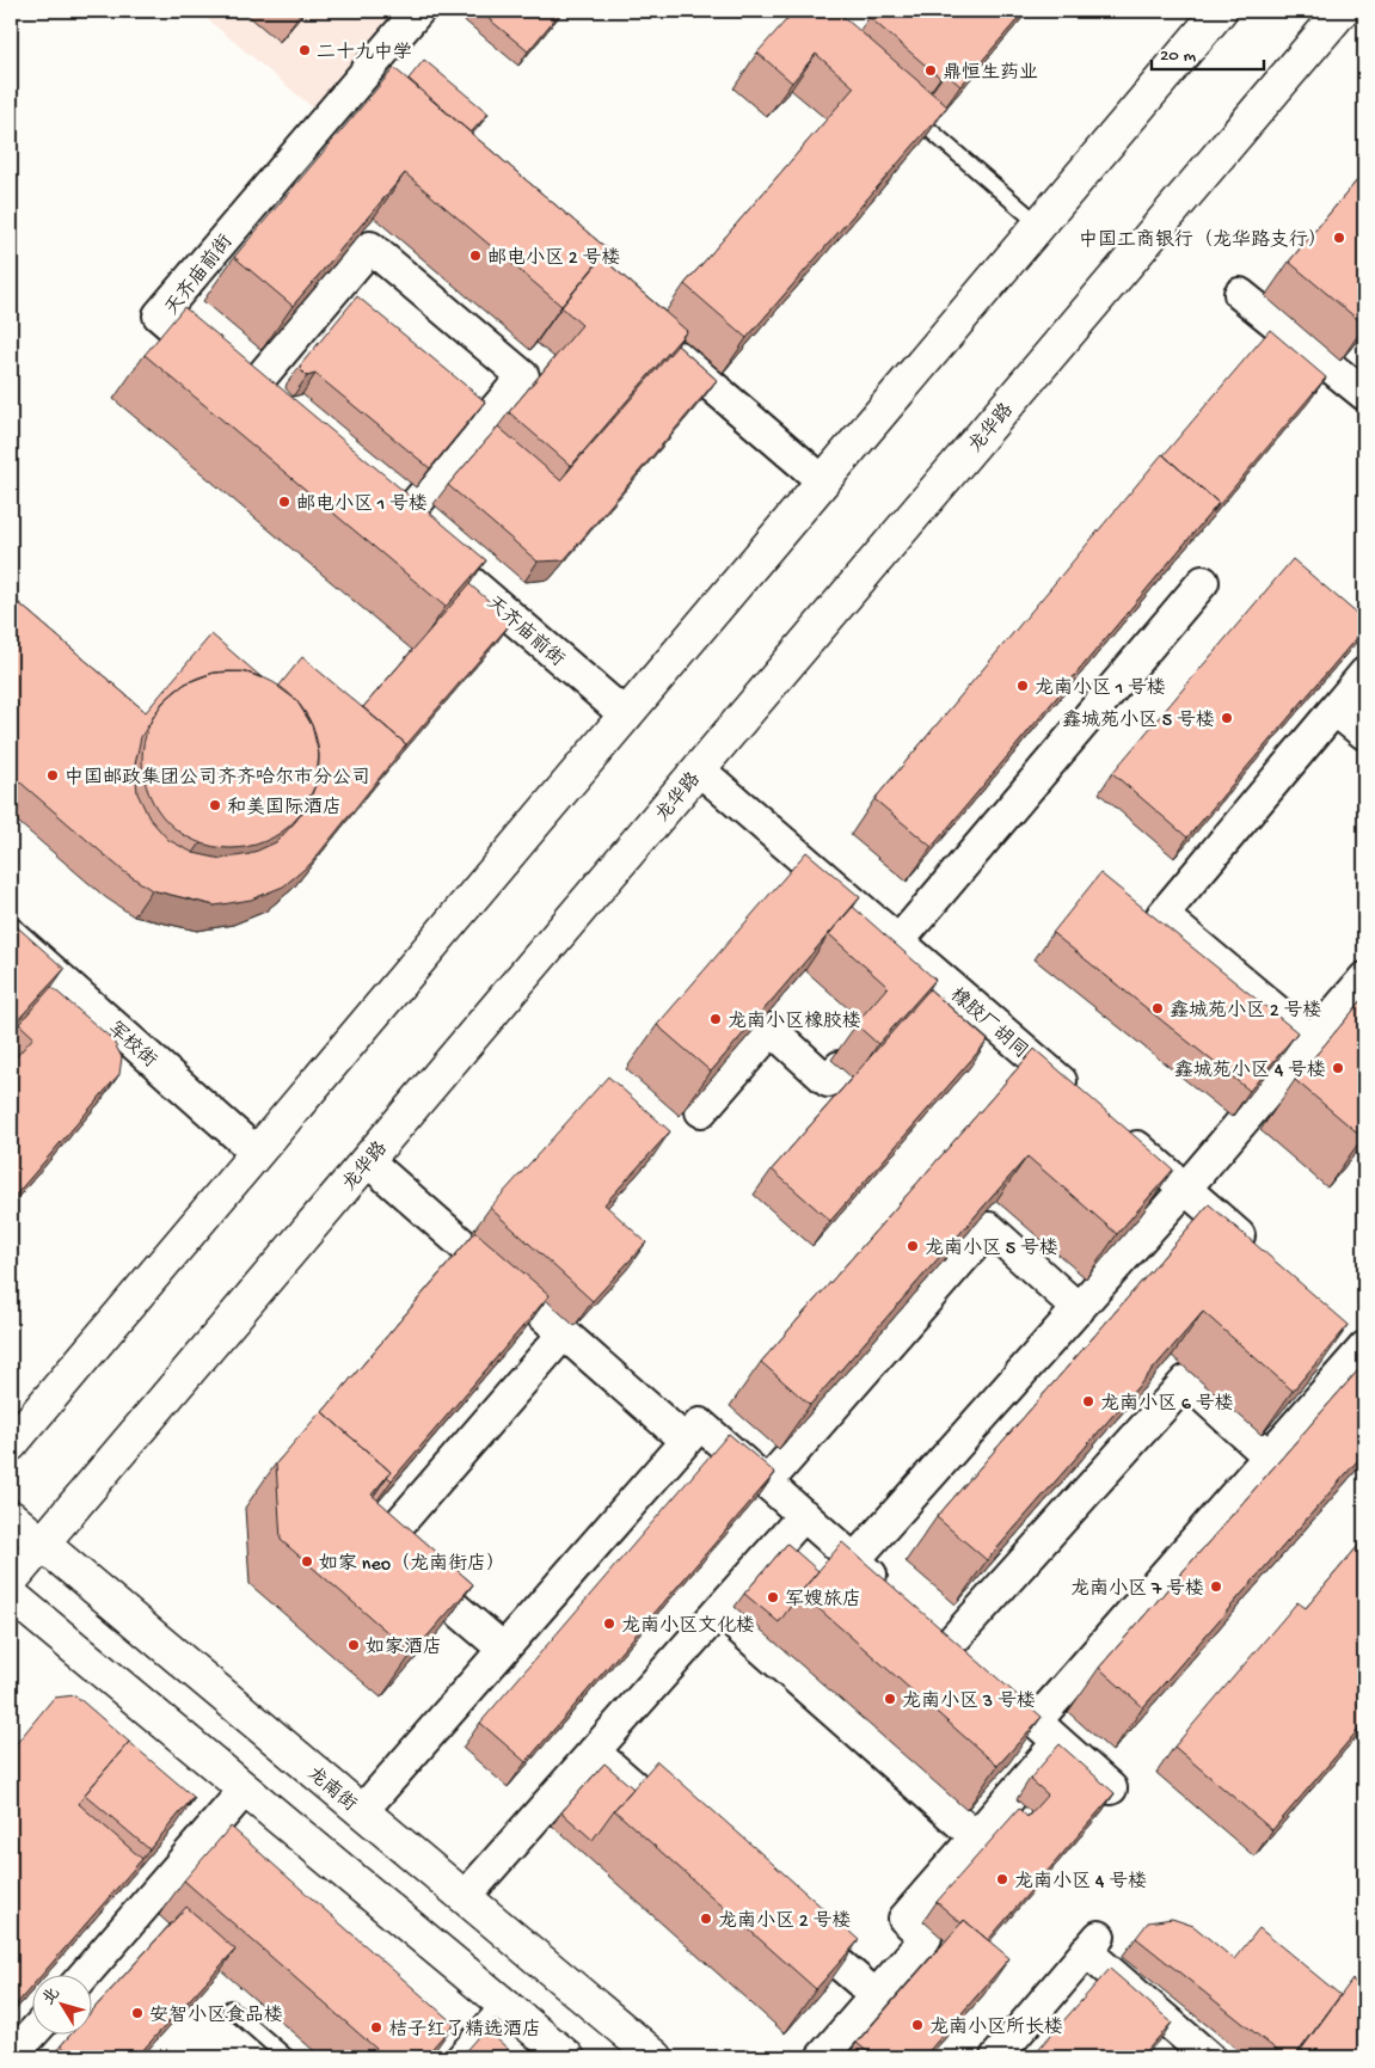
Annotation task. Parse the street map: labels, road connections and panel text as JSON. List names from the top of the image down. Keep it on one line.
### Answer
{"streets":{"main road":["龙华路","龙南街"],"street":["天齐庙前街","橡胶厂胡同","军校街"]},"crossings":[["龙华路","橡胶厂胡同"],["龙华路","龙南街"]],"places":["二十九中学","鼎恒生药业","中国工商银行（龙华路支行）","邮电小区 2 号楼","邮电小区 1 号楼","龙南小区 1 号楼","鑫城苑小区 5 号楼","中国邮政集团公司齐齐哈尔市分公司","和美国际酒店","鑫城苑小区 2 号楼","龙南小区橡胶楼","鑫城苑小区 4 号楼","龙南小区 5 号楼","龙南小区 6 号楼","如家 neo（龙南街店）","龙南小区 7 号楼","军嫂旅店","龙南小区文化楼","如家酒店","龙南小区 3 号楼","龙南小区 4 号楼","龙南小区 2 号楼","安智小区食品楼","龙南小区所长楼","桔子红了精选酒店"],"scale_bar":"20 m","north":"top left"}
